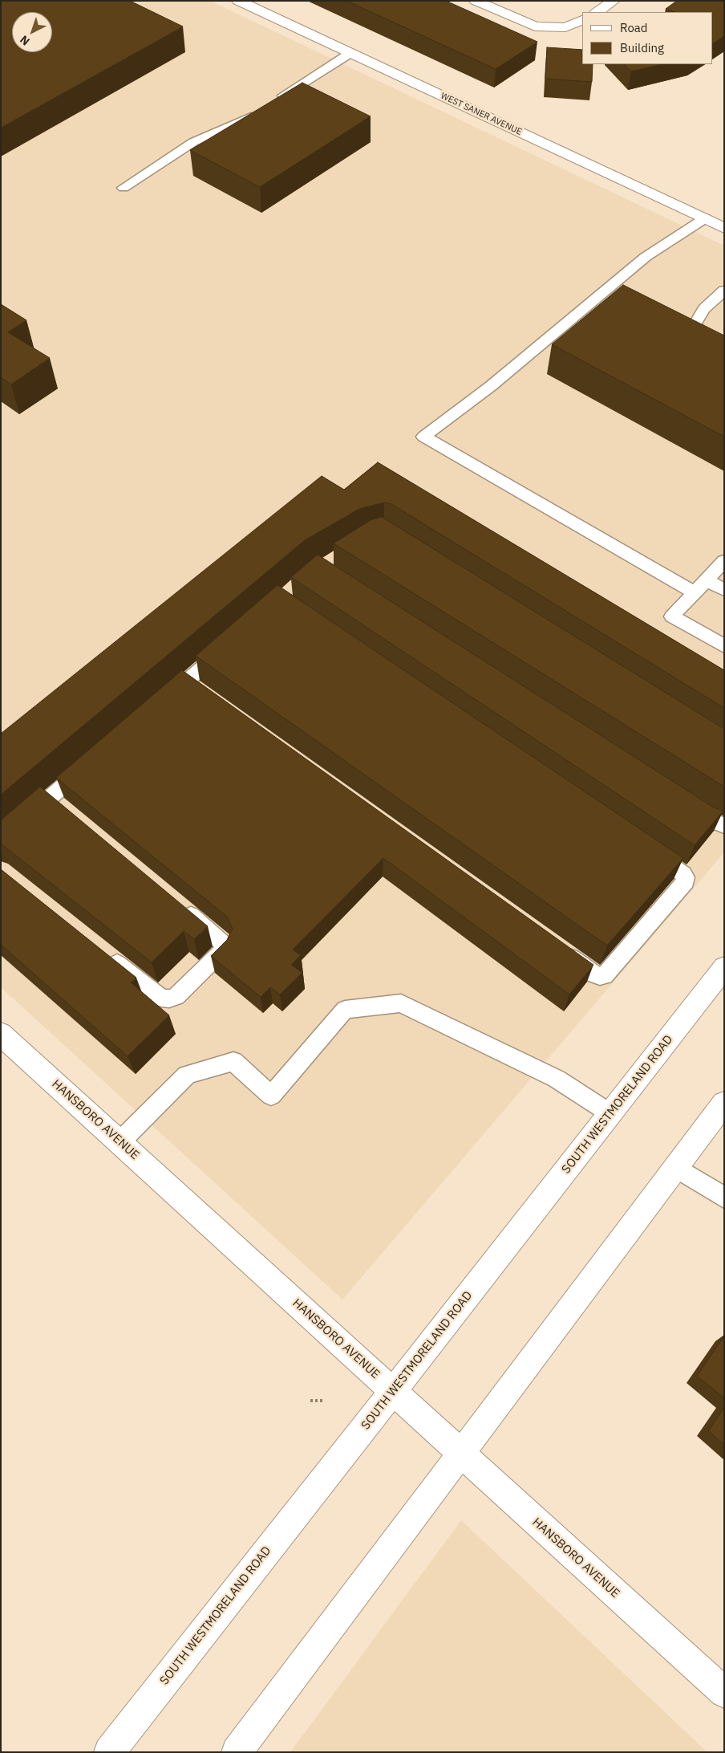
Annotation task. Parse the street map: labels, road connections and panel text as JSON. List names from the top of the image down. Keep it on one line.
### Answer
{"streets":{"street":["WEST SANER AVENUE","SOUTH WESTMORELAND ROAD","HANSBORO AVENUE"]},"crossings":[["SOUTH WESTMORELAND ROAD","HANSBORO AVENUE"]],"legend":["Road","Building"],"north":"bottom left"}
